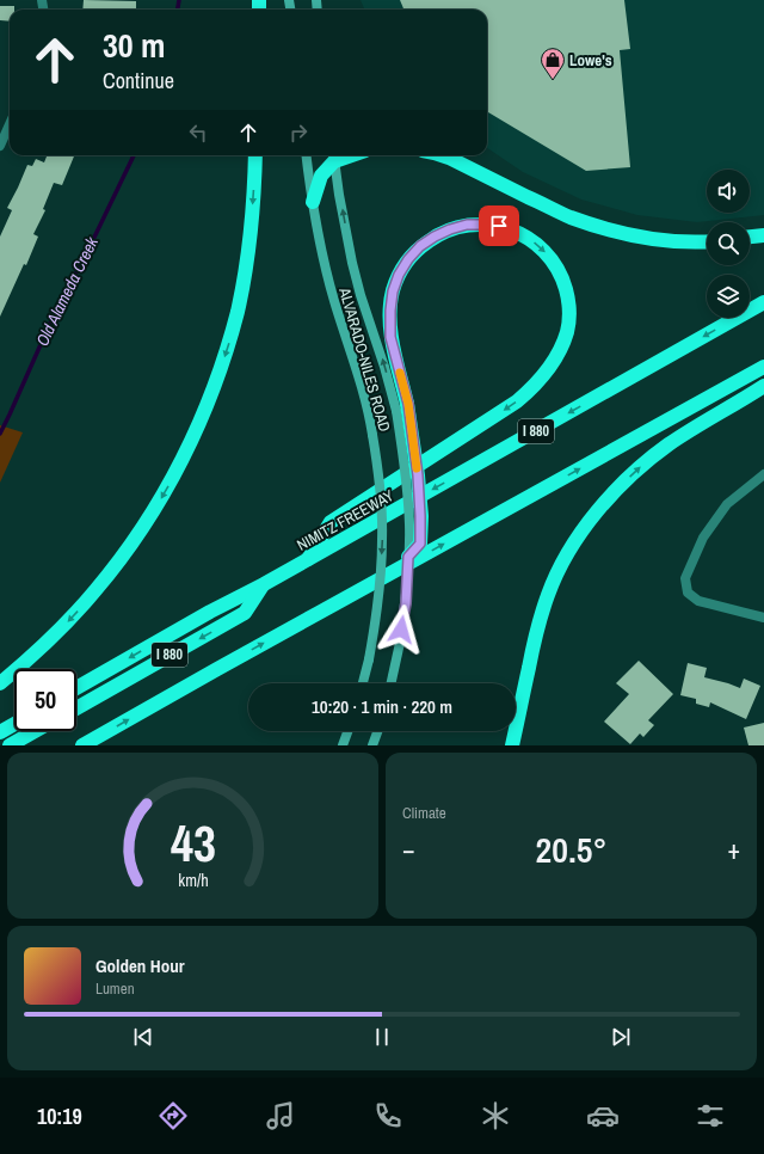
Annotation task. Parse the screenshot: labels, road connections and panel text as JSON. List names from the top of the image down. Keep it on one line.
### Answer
{"streets":{"highway":["I 880","NIMITZ FREEWAY"],"main road":["ALVARADO-NILES ROAD"]},"crossings":[["I 880","NIMITZ FREEWAY"]],"water":["Old Alameda Creek"],"places":{"shop":["Lowe's"]},"page":{"turn":["30 m","Continue"],"limit":"50","trip":"10:20 · 1 min · 220 m","tile":"Climate","heat":["−","20.5°","+"],"song":["Golden Hour","Lumen"],"tabs":"10:19","gauge":["43","km/h"]}}
